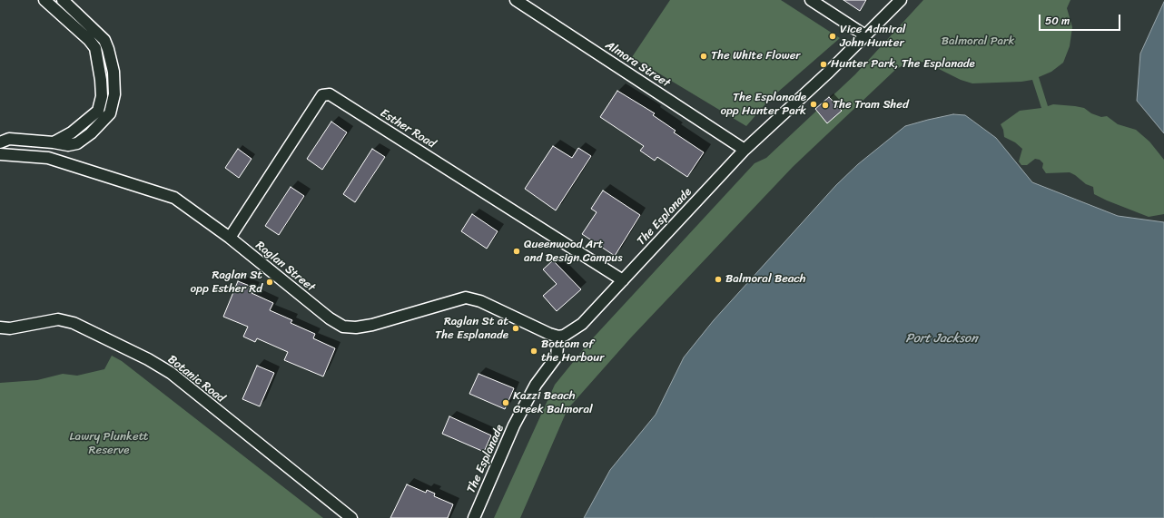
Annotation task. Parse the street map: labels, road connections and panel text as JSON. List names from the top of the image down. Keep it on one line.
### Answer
{"streets":{"street":["Almora Street","Esther Road","The Esplanade","Raglan Street","Botanic Road"]},"crossings":[["Almora Street","The Esplanade"],["Esther Road","The Esplanade"],["Esther Road","Raglan Street"],["The Esplanade","Raglan Street"]],"water":["Port Jackson"],"parks":["Balmoral Park","Lawry Plunkett Reserve"],"places":["Vice Admiral John Hunter","The White Flower","Hunter Park, The Esplanade","The Esplanade opp Hunter Park","The Tram Shed","Queenwood Art and Design Campus","Balmoral Beach","Raglan St opp Esther Rd","Raglan St at The Esplanade","Bottom of the Harbour","Kazzi Beach Greek Balmoral"],"scale_bar":"50 m"}
